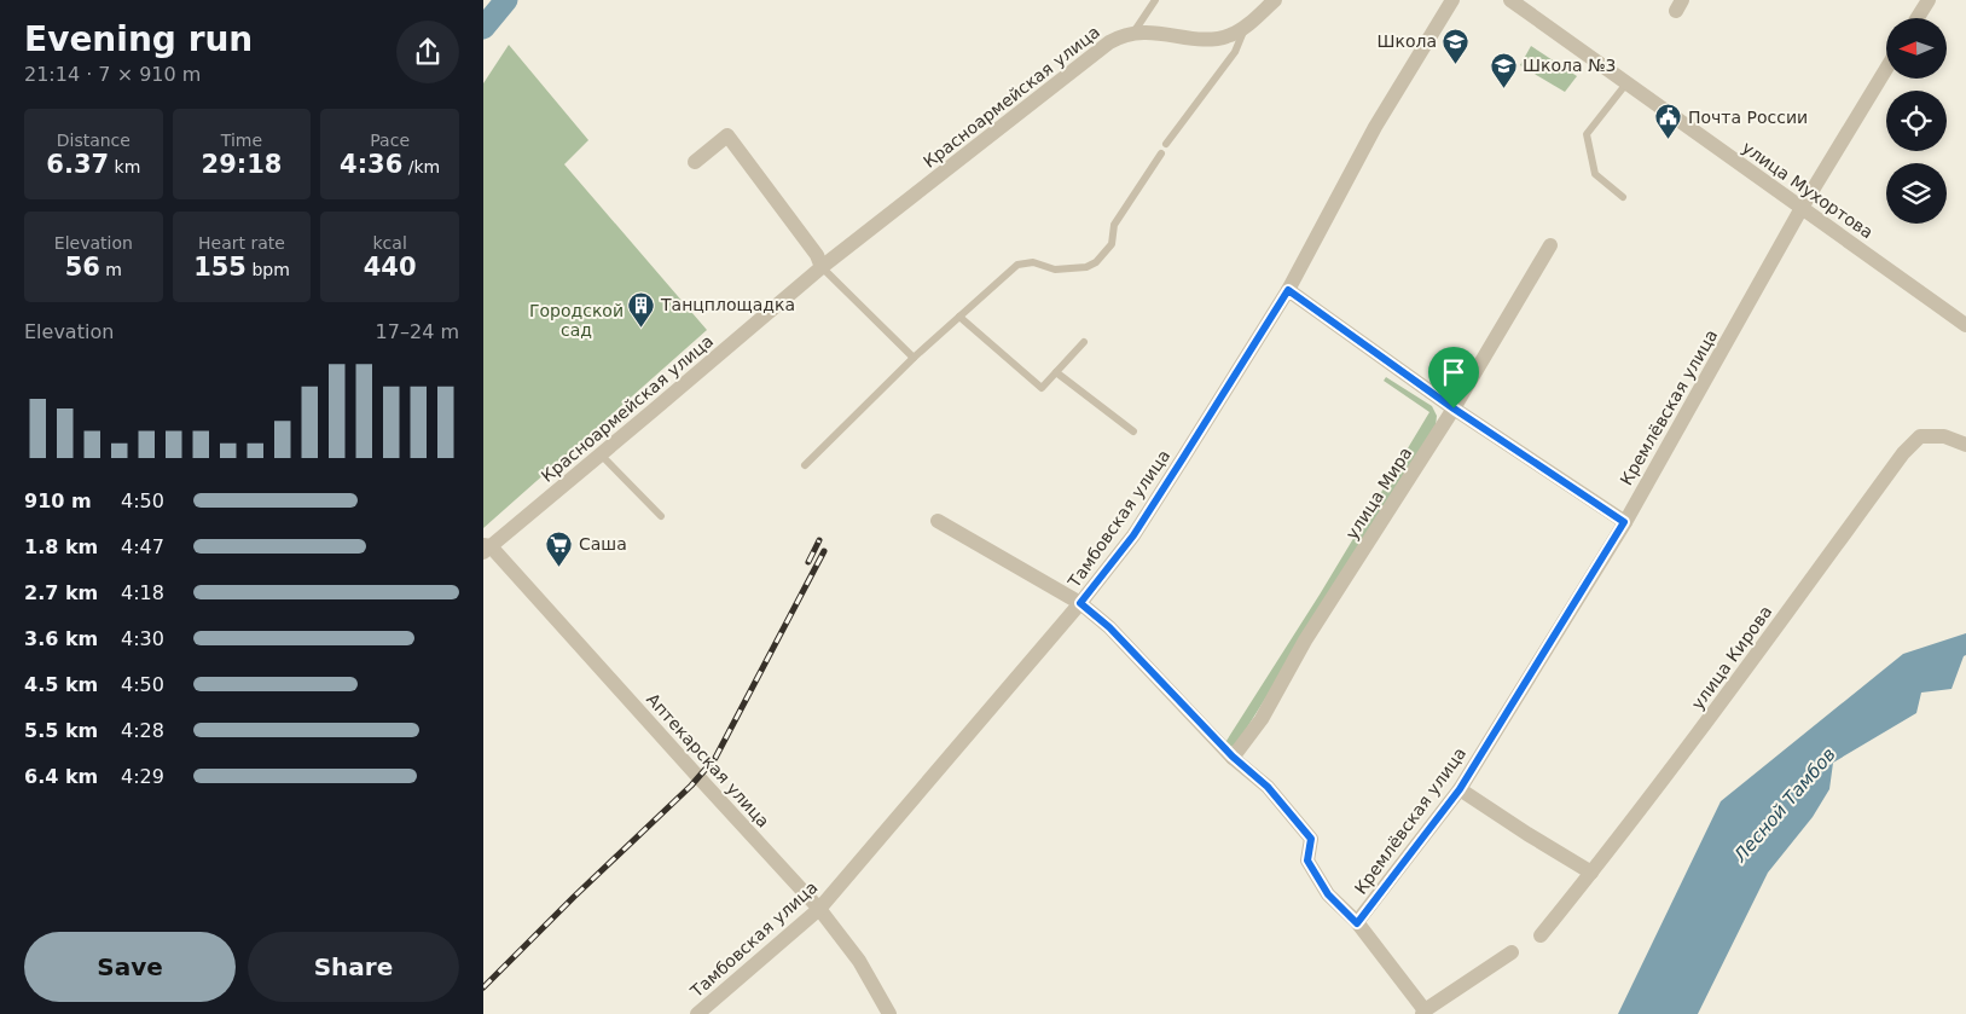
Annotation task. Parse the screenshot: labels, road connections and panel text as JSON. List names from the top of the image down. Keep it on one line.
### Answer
{"streets":{"street":["Красноармейская улица","улица Мухортова","Кремлёвская улица","улица Мира","Тамбовская улица","улица Кирова","Аптекарская улица"]},"crossings":[["Красноармейская улица","Аптекарская улица"],["улица Мухортова","Кремлёвская улица"],["Тамбовская улица","Аптекарская улица"]],"water":["Лесной Тамбов"],"parks":["Городской сад"],"places":{"school or university":["Школа","Школа №3"],"public building":["Почта России"],"building":["Танцплощадка"],"supermarket":["Саша"]},"north":"left","page":{"heading":["Evening run","21:14 · 7 × 910 m"],"stats":[["Distance","6.37 km"],["Time","29:18"],["Pace","4:36 /km"],["Elevation","56 m"],["Heart rate","155 bpm"],["kcal","440"]],"chart":["Elevation","17–24 m"],"list":[{"name":"910 m","note":"4:50"},{"name":"1.8 km","note":"4:47"},{"name":"2.7 km","note":"4:18"},{"name":"3.6 km","note":"4:30"},{"name":"4.5 km","note":"4:50"},{"name":"5.5 km","note":"4:28"},{"name":"6.4 km","note":"4:29"}],"buttons":["Save","Share"]}}
